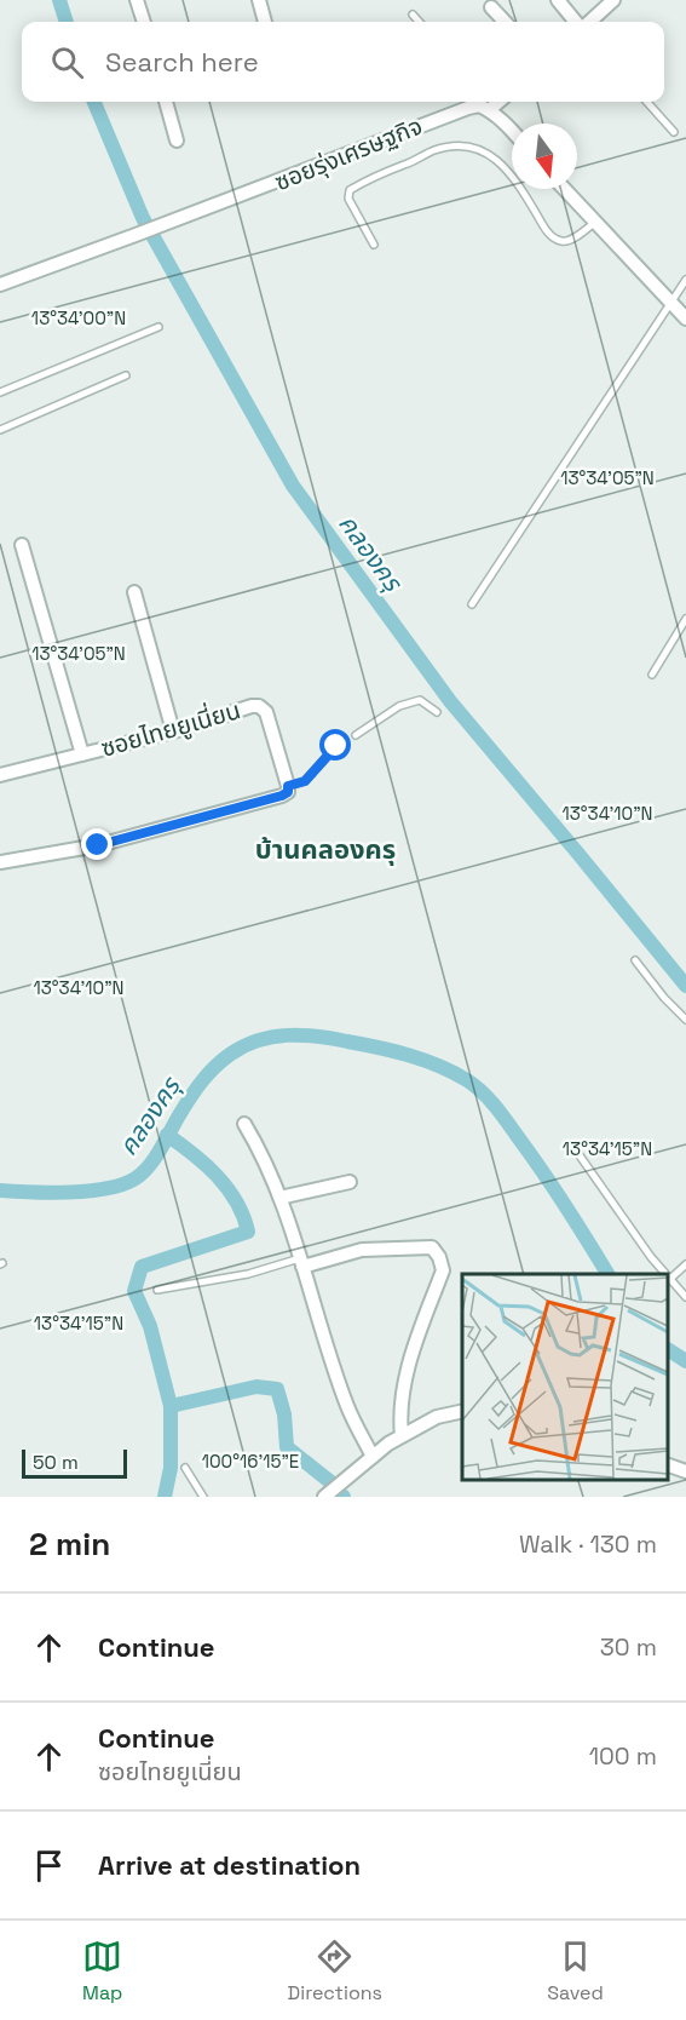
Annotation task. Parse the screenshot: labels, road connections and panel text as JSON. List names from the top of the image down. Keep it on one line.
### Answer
{"streets":{"street":["ซอยรุ่งเศรษฐกิจ","ซอยไทยยูเนี่ยน"]},"districts":["บ้านคลองครุ"],"water":["คลองครุ"],"scale_bar":"50 m","north":"bottom","page":{"search":"Search here","scale":"50 m","heading":["2 min","Walk · 130 m"],"list":[["Continue","30 m"],["Continue","ซอยไทยยูเนี่ยน","100 m"],"Arrive at destination"],"nav":["Map","Directions","Saved"]},"coordinates":["13°34'00\"N","13°34'05\"N","13°34'10\"N","13°34'15\"N","100°16'15\"E"]}
